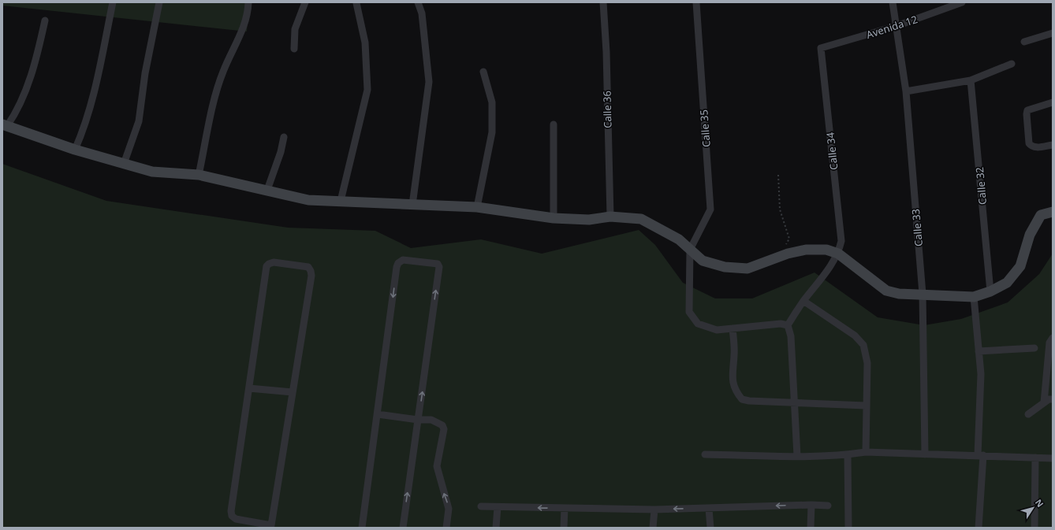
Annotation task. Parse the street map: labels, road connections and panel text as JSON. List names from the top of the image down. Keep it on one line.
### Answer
{"streets":{"street":["Avenida 12","Calle 36","Calle 35","Calle 34","Calle 32","Calle 33"]},"crossings":[["Avenida 12","Calle 34"],["Avenida 12","Calle 33"]],"north":"top right"}
